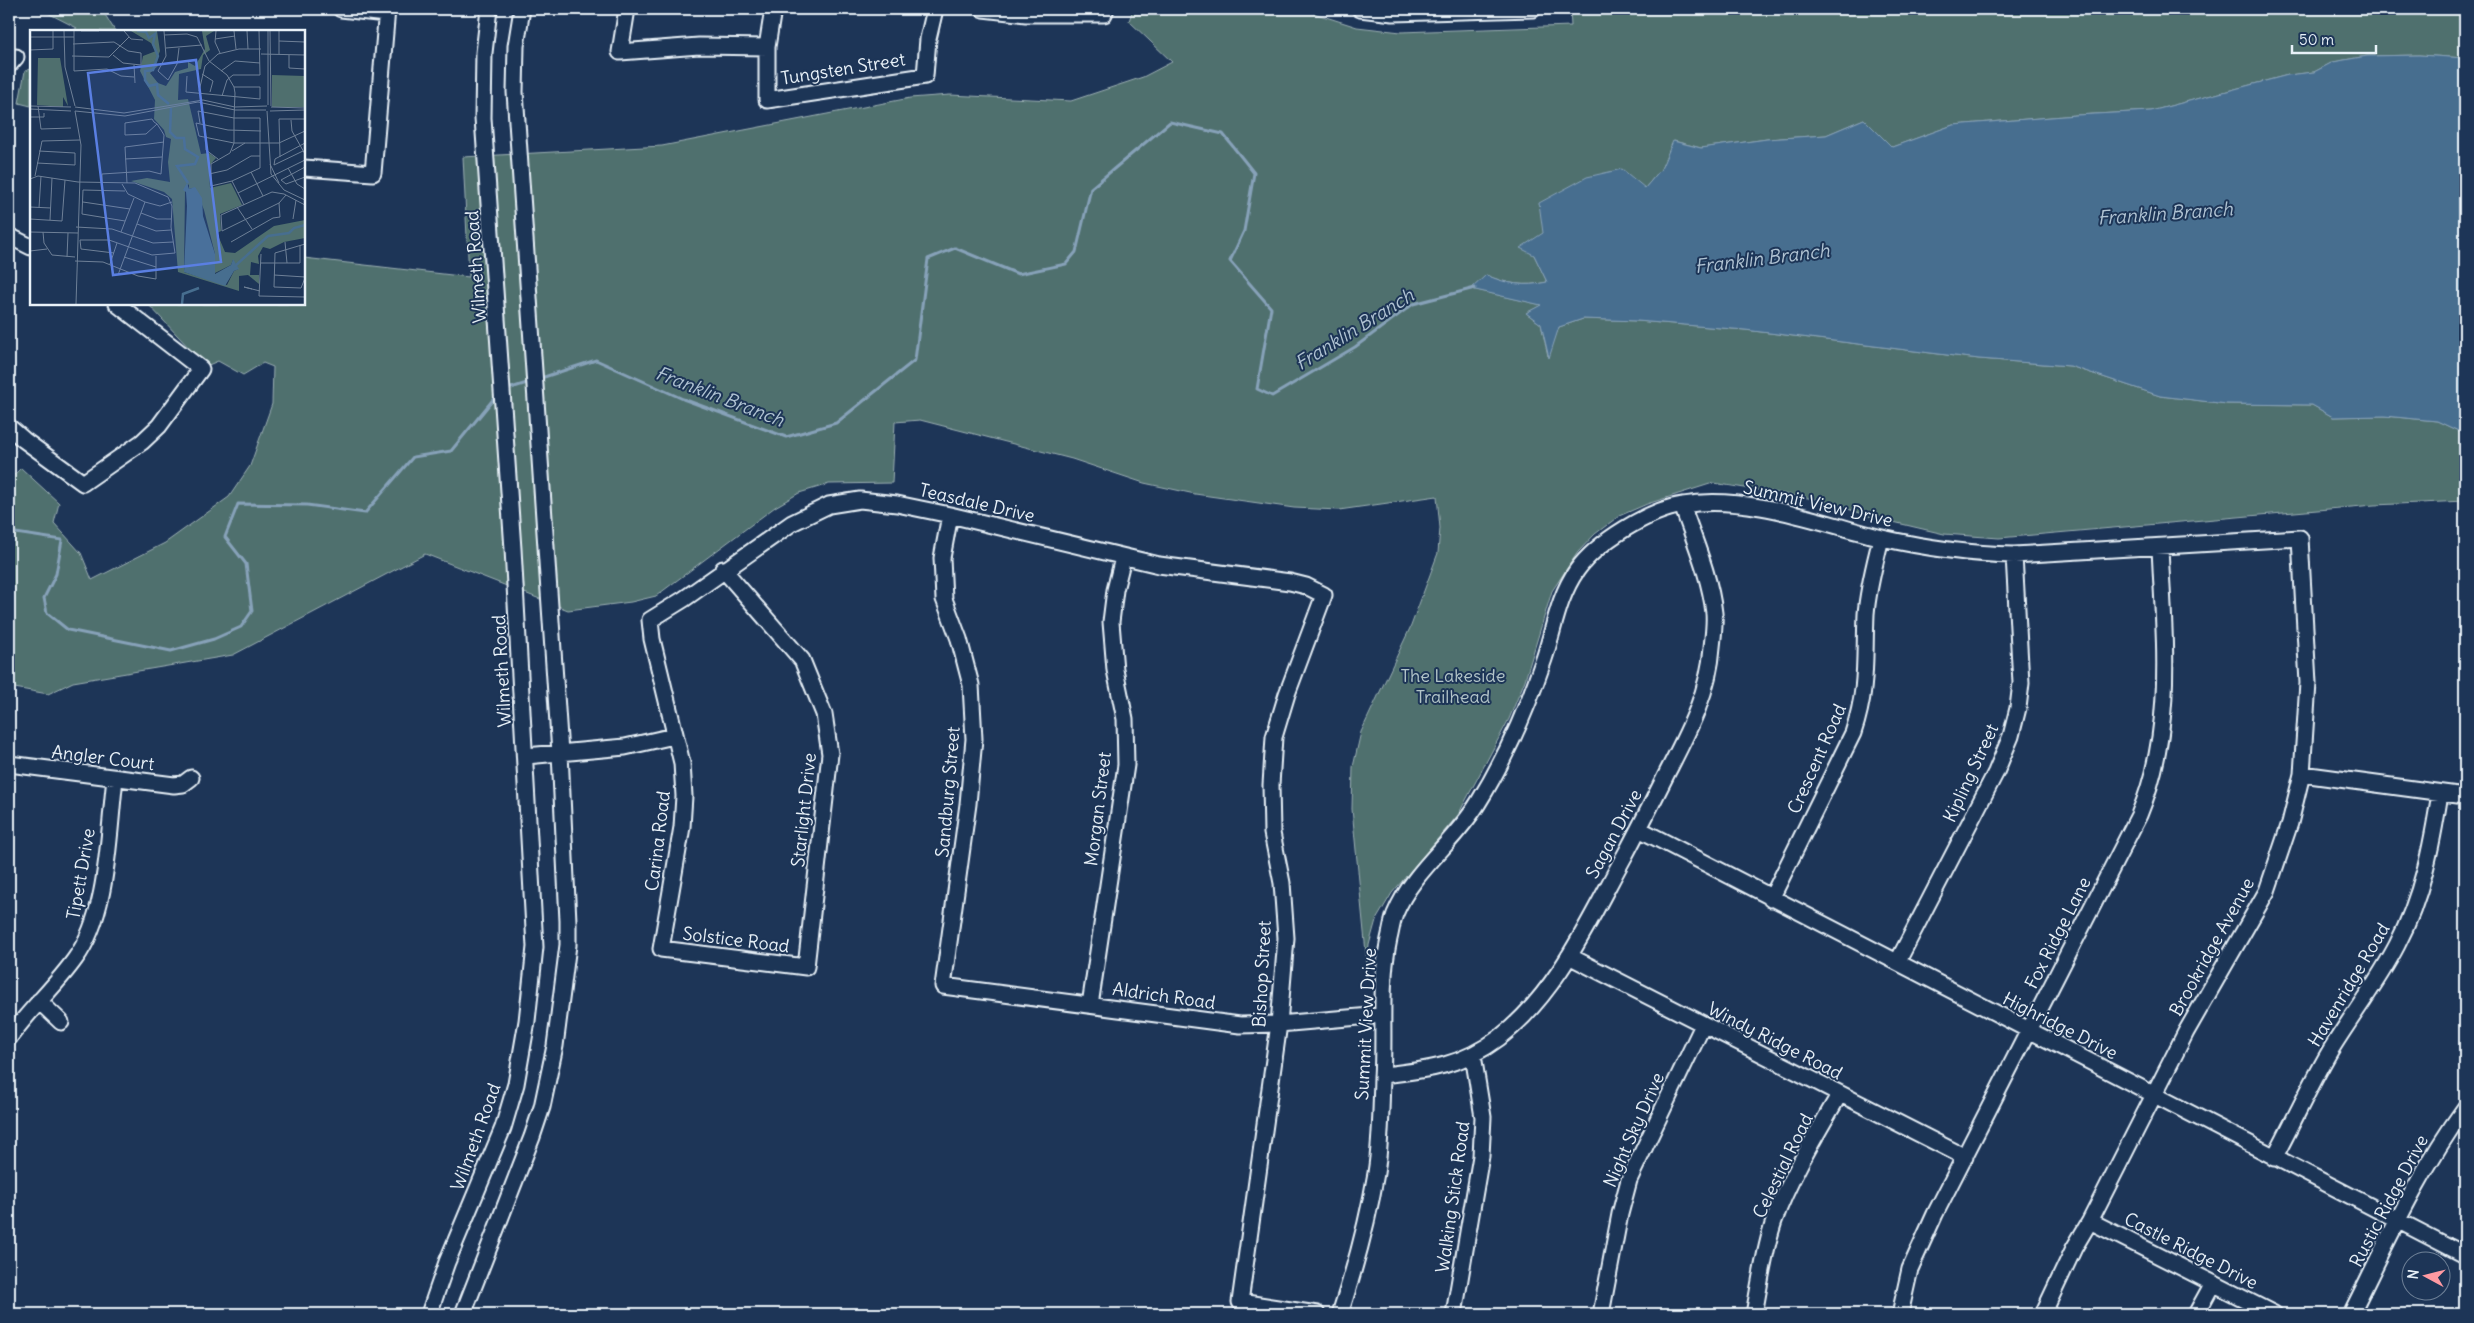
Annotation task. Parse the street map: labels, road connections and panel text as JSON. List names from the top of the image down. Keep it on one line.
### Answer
{"streets":{"street":["Tungsten Street","Wilmeth Road","Teasdale Drive","Summit View Drive","Angler Court","Crescent Road","Kipling Street","Sandburg Street","Morgan Street","Starlight Drive","Sagan Drive","Carina Road","Tipett Drive","Fox Ridge Lane","Solstice Road","Brookridge Avenue","Bishop Street","Havenridge Road","Aldrich Road","Highridge Drive","Windy Ridge Road","Night Sky Drive","Celestial Road","Walking Stick Road","Rustic Ridge Drive","Castle Ridge Drive"]},"crossings":[["Teasdale Drive","Sandburg Street"],["Teasdale Drive","Morgan Street"],["Teasdale Drive","Starlight Drive"],["Teasdale Drive","Carina Road"],["Teasdale Drive","Bishop Street"],["Summit View Drive","Crescent Road"],["Summit View Drive","Kipling Street"],["Summit View Drive","Sagan Drive"],["Summit View Drive","Fox Ridge Lane"],["Summit View Drive","Brookridge Avenue"],["Summit View Drive","Aldrich Road"],["Angler Court","Tipett Drive"],["Crescent Road","Highridge Drive"],["Kipling Street","Highridge Drive"],["Sandburg Street","Aldrich Road"],["Morgan Street","Aldrich Road"],["Starlight Drive","Solstice Road"],["Sagan Drive","Highridge Drive"],["Sagan Drive","Windy Ridge Road"],["Sagan Drive","Walking Stick Road"],["Carina Road","Solstice Road"],["Fox Ridge Lane","Highridge Drive"],["Fox Ridge Lane","Windy Ridge Road"],["Brookridge Avenue","Highridge Drive"],["Brookridge Avenue","Castle Ridge Drive"],["Bishop Street","Aldrich Road"],["Havenridge Road","Highridge Drive"],["Highridge Drive","Rustic Ridge Drive"],["Windy Ridge Road","Night Sky Drive"],["Windy Ridge Road","Celestial Road"]],"water":["Franklin Branch"],"parks":["The Lakeside Trailhead"],"scale_bar":"50 m","north":"left"}
